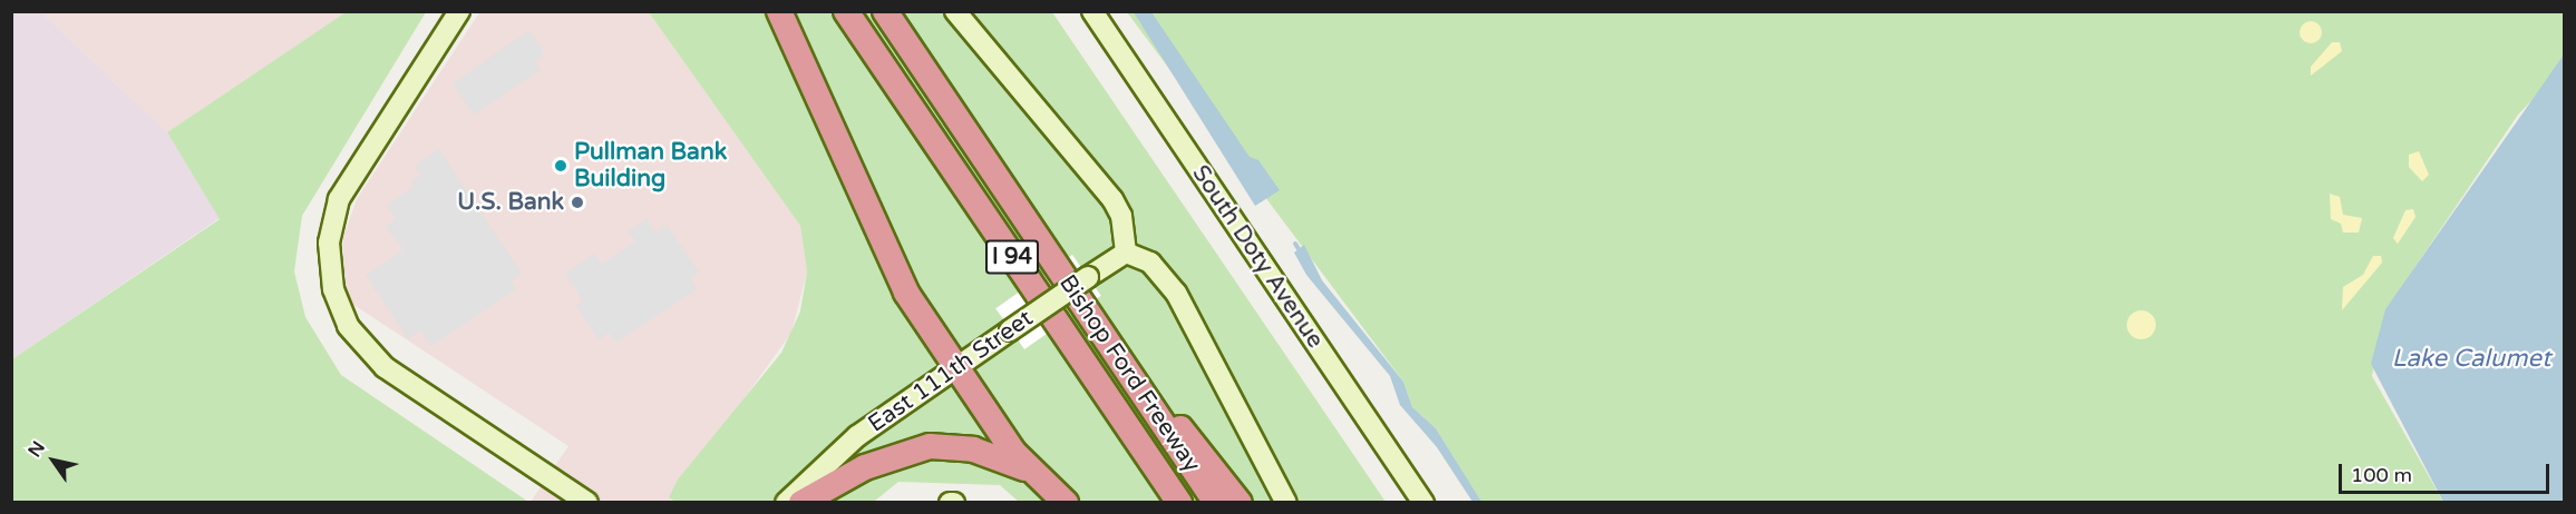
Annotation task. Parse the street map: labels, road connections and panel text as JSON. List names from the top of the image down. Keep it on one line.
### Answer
{"streets":{"highway":["I 94","Bishop Ford Freeway"],"street":["South Doty Avenue","East 111th Street"]},"water":["Lake Calumet"],"places":["Pullman Bank Building","U.S. Bank"],"scale_bar":"100 m","north":"top left"}
